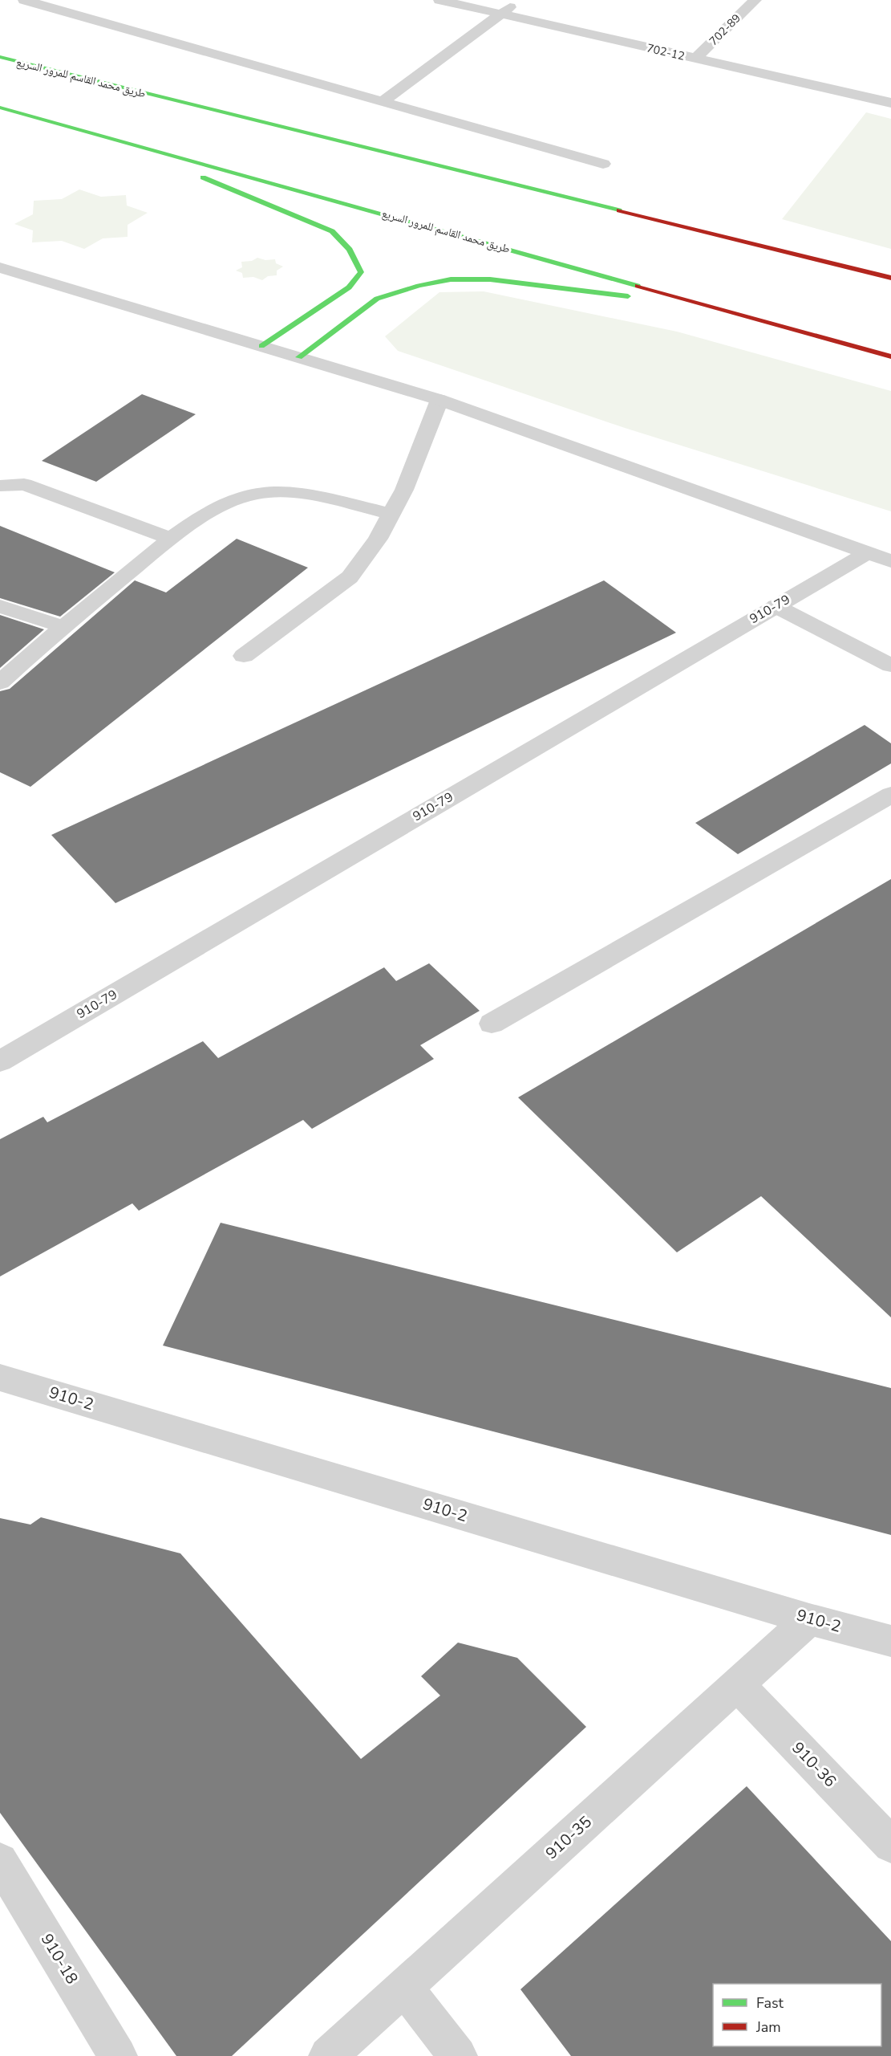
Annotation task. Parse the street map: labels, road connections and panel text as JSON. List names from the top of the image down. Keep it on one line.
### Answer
{"streets":{"highway":["طريق محمد القاسم للمرور السريع"],"street":["702-89","702-12","910-79","910-2","910-36","910-35","910-18"]},"crossings":[["702-89","702-12"],["910-2","910-35"],["910-36","910-35"]],"legend":["Fast","Jam"]}
